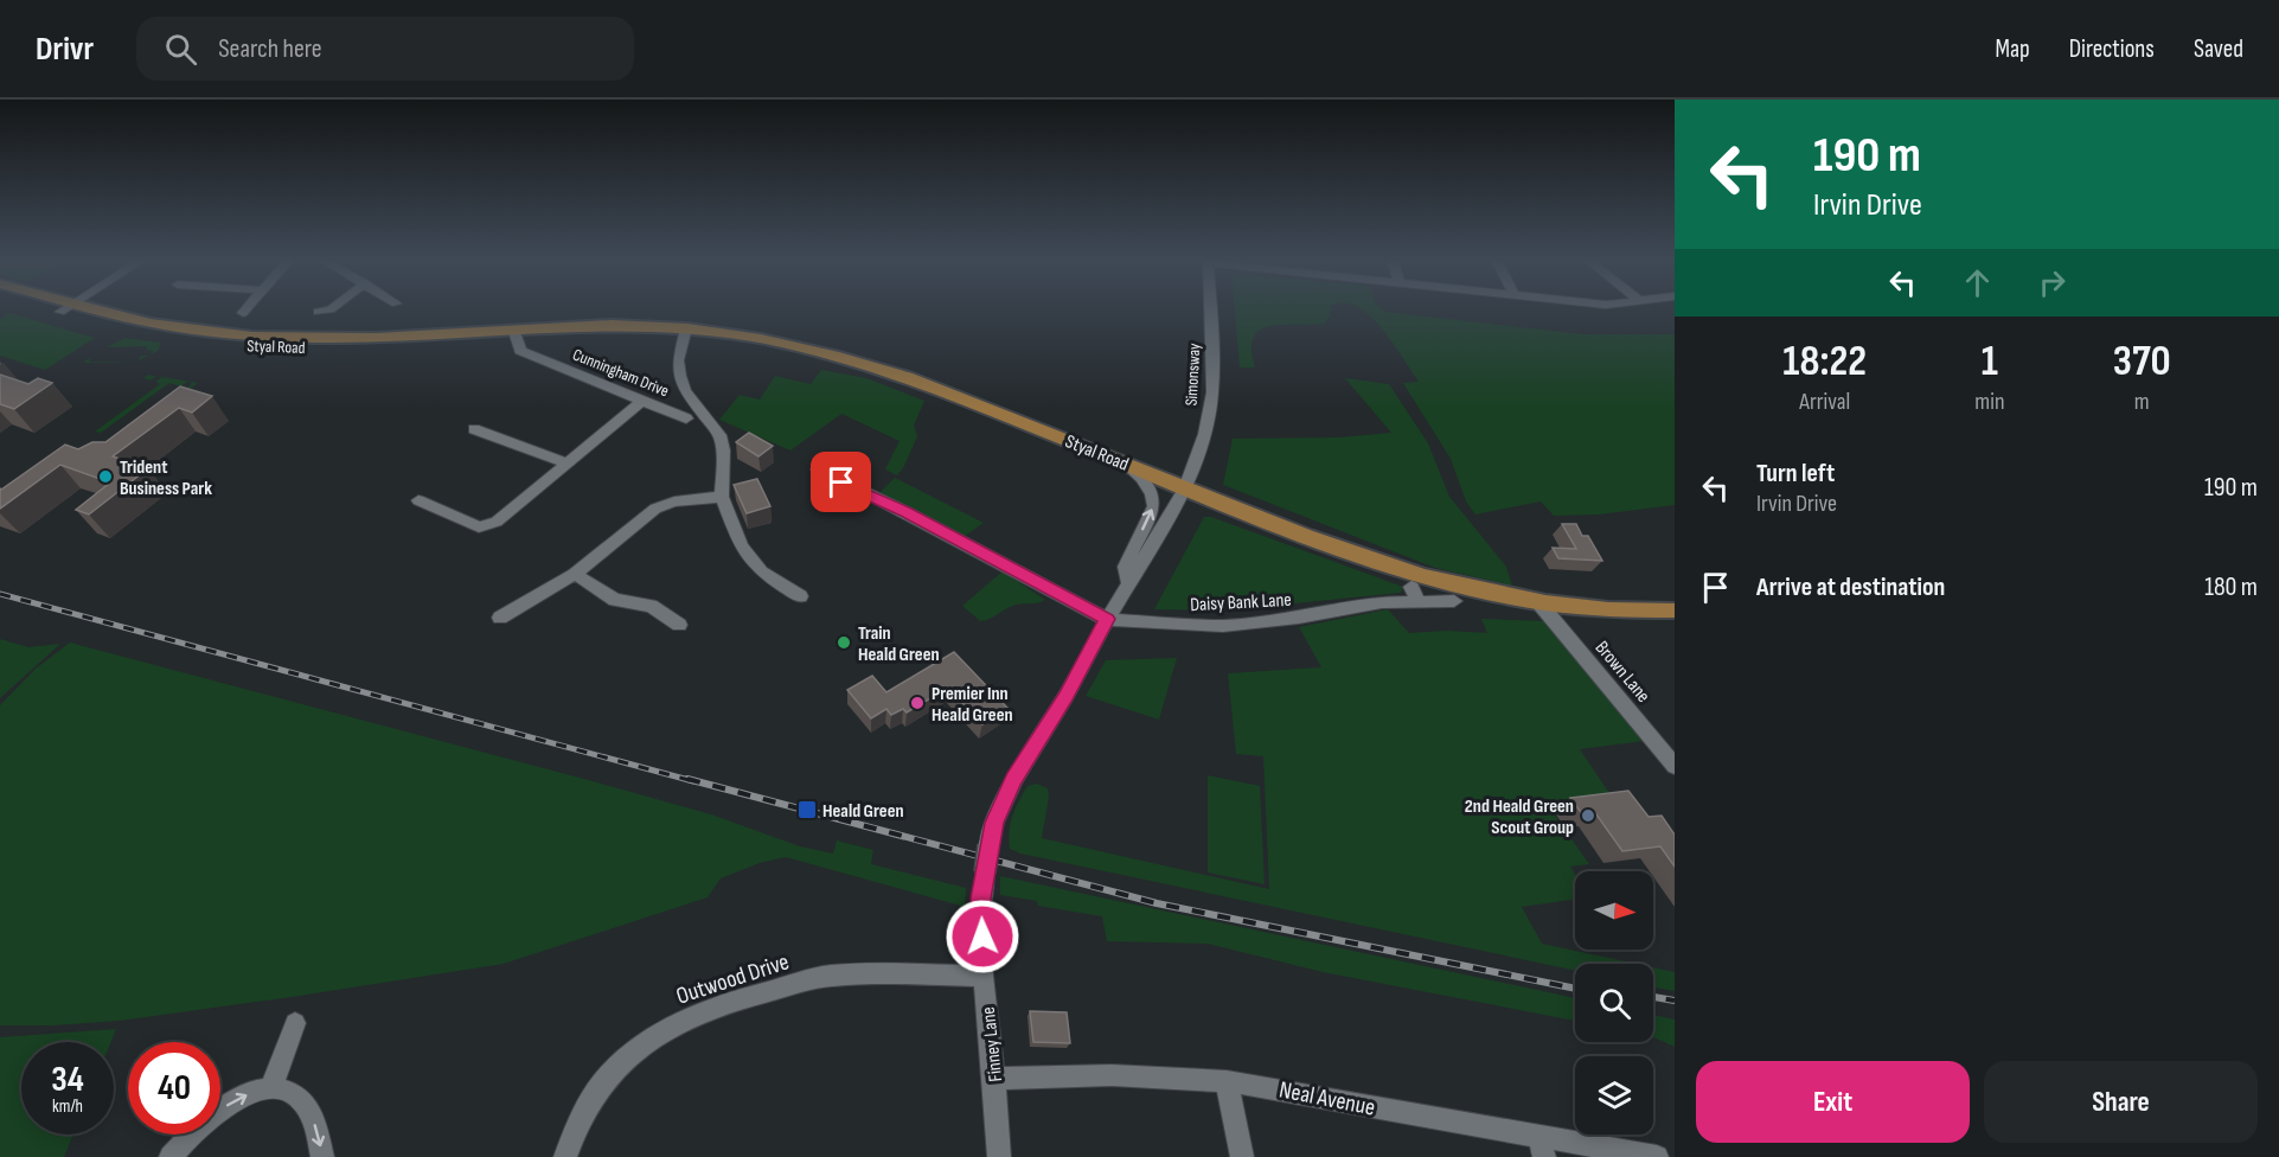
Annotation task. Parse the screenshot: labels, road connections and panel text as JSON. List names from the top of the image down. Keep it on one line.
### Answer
{"streets":{"main road":["Styal Road"],"street":["Cunningham Drive","Simonsway","Daisy Bank Lane","Brown Lane","Outwood Drive","Finney Lane","Neal Avenue"]},"crossings":[["Styal Road","Cunningham Drive"],["Styal Road","Simonsway"],["Styal Road","Brown Lane"],["Styal Road","Finney Lane"],["Simonsway","Finney Lane"],["Daisy Bank Lane","Finney Lane"],["Outwood Drive","Finney Lane"],["Finney Lane","Neal Avenue"]],"places":{"other":["Trident Business Park","Train Heald Green","Premier Inn Heald Green","2nd Heald Green Scout Group"],"transit":["Heald Green"]},"north":"right","page":{"header":"Drivr","search":"Search here","nav":["Map","Directions","Saved"],"turn":["190 m","Irvin Drive"],"eta":["18:22","Arrival","1","min","370","m"],"list":[{"name":"Turn left","note":"Irvin Drive","value":"190 m"},{"name":"Arrive at destination","value":"180 m"}],"speed":"34 km/h","limit":"40","buttons":["Exit","Share"]}}
